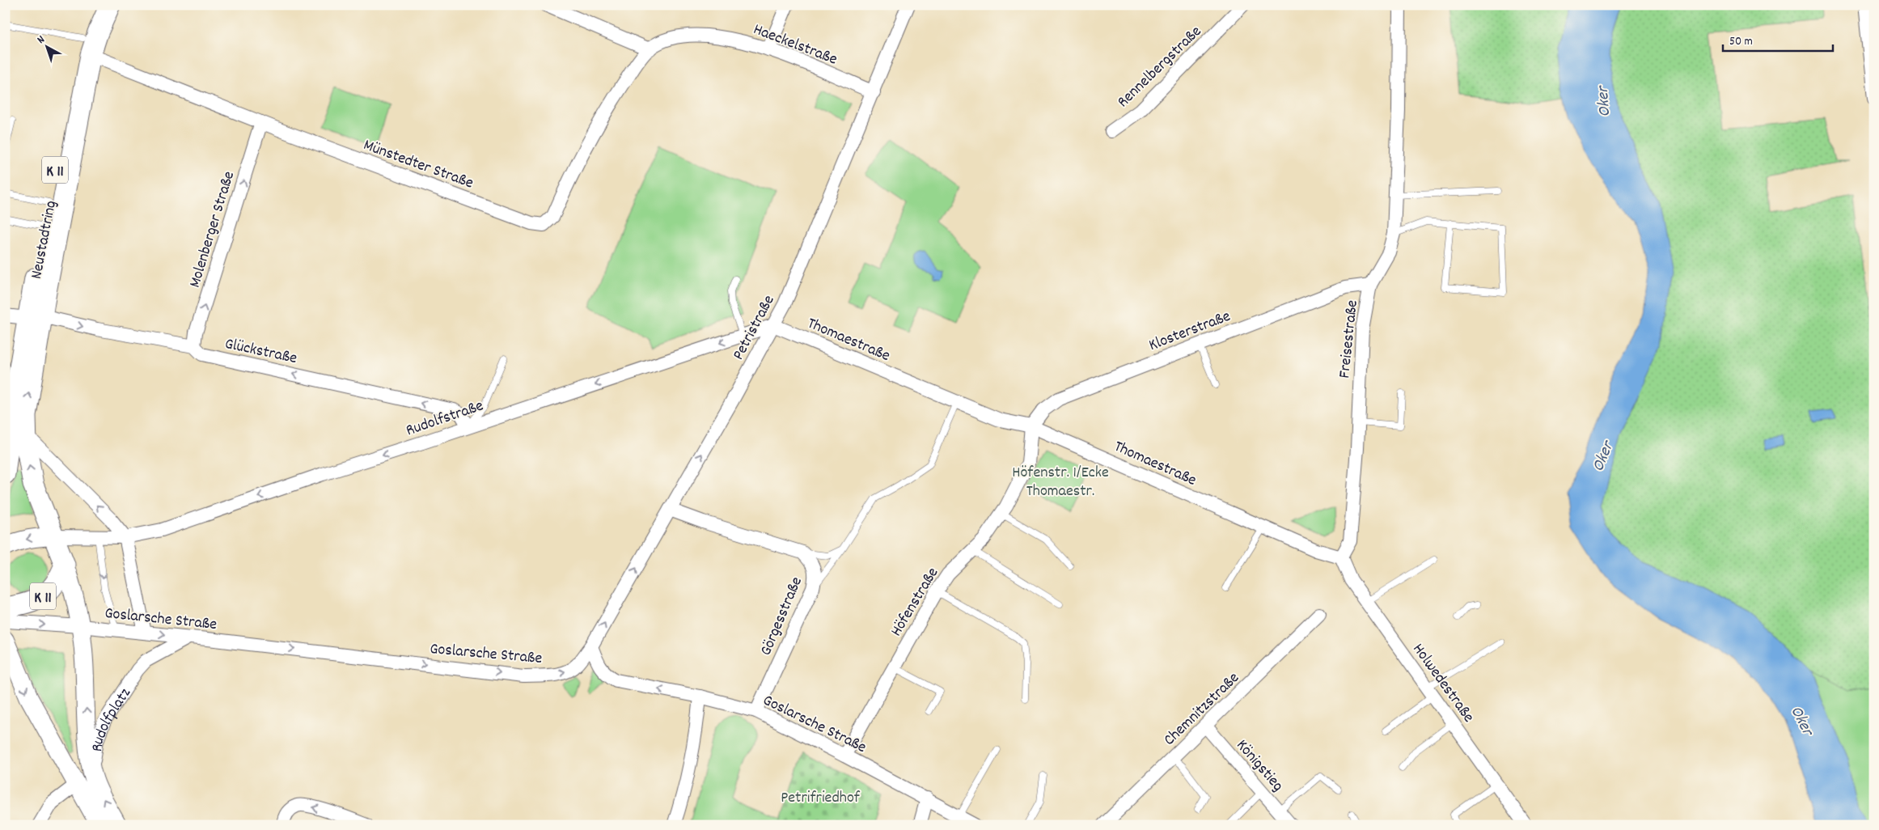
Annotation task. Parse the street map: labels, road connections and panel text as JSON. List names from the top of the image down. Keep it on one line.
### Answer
{"streets":{"main road":["K 11","Neustadtring","Rudolfplatz"],"street":["Haeckelstraße","Rennelbergstraße","Münstedter Straße","Molenberger Straße","Petristraße","Klosterstraße","Thomaestraße","Freisestraße","Glückstraße","Rudolfstraße","Höfenstraße","Görgesstraße","Goslarsche Straße","Holwedestraße","Chemnitzstraße","Königstieg"]},"crossings":[["Haeckelstraße","Münstedter Straße"],["Haeckelstraße","Petristraße"],["Münstedter Straße","Molenberger Straße"],["Münstedter Straße","Neustadtring"],["K 11","Rudolfplatz"],["Molenberger Straße","Glückstraße"],["Neustadtring","Glückstraße"],["Neustadtring","Rudolfplatz"],["Petristraße","Thomaestraße"],["Petristraße","Rudolfstraße"],["Petristraße","Goslarsche Straße"],["Klosterstraße","Thomaestraße"],["Klosterstraße","Freisestraße"],["Klosterstraße","Höfenstraße"],["Thomaestraße","Freisestraße"],["Thomaestraße","Rudolfstraße"],["Thomaestraße","Höfenstraße"],["Thomaestraße","Holwedestraße"],["Freisestraße","Holwedestraße"],["Glückstraße","Rudolfstraße"],["Höfenstraße","Goslarsche Straße"],["Görgesstraße","Goslarsche Straße"],["Goslarsche Straße","Rudolfplatz"],["Chemnitzstraße","Königstieg"]],"one_way":["Molenberger Straße","Petristraße","Rudolfstraße"],"water":["Oker"],"parks":["Höfenstr. 1/Ecke Thomaestr.","Petrifriedhof"],"scale_bar":"50 m","north":"top left"}
